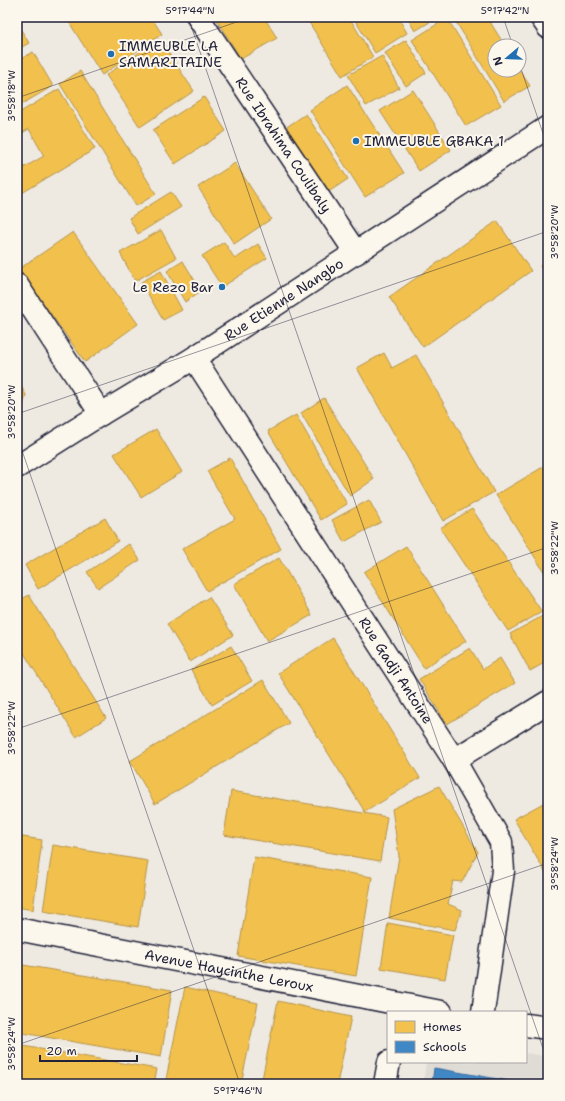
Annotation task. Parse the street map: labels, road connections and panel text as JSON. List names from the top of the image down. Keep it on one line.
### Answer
{"streets":{"street":["Rue Ibrahima Coulibaly","Rue Etienne Nangbo","Rue Gadji Antoine","Avenue Haycinthe Leroux"]},"crossings":[["Rue Ibrahima Coulibaly","Rue Etienne Nangbo"],["Rue Etienne Nangbo","Rue Gadji Antoine"]],"places":["IMMEUBLE LA SAMARITAINE","IMMEUBLE GBAKA 1","Le Rezo Bar"],"legend":["Homes","Schools"],"scale_bar":"20 m","north":"left","coordinates":["5°17'44\"N","5°17'42\"N","3°58'18\"W","3°58'20\"W","3°58'22\"W","3°58'24\"W","5°17'46\"N"]}
